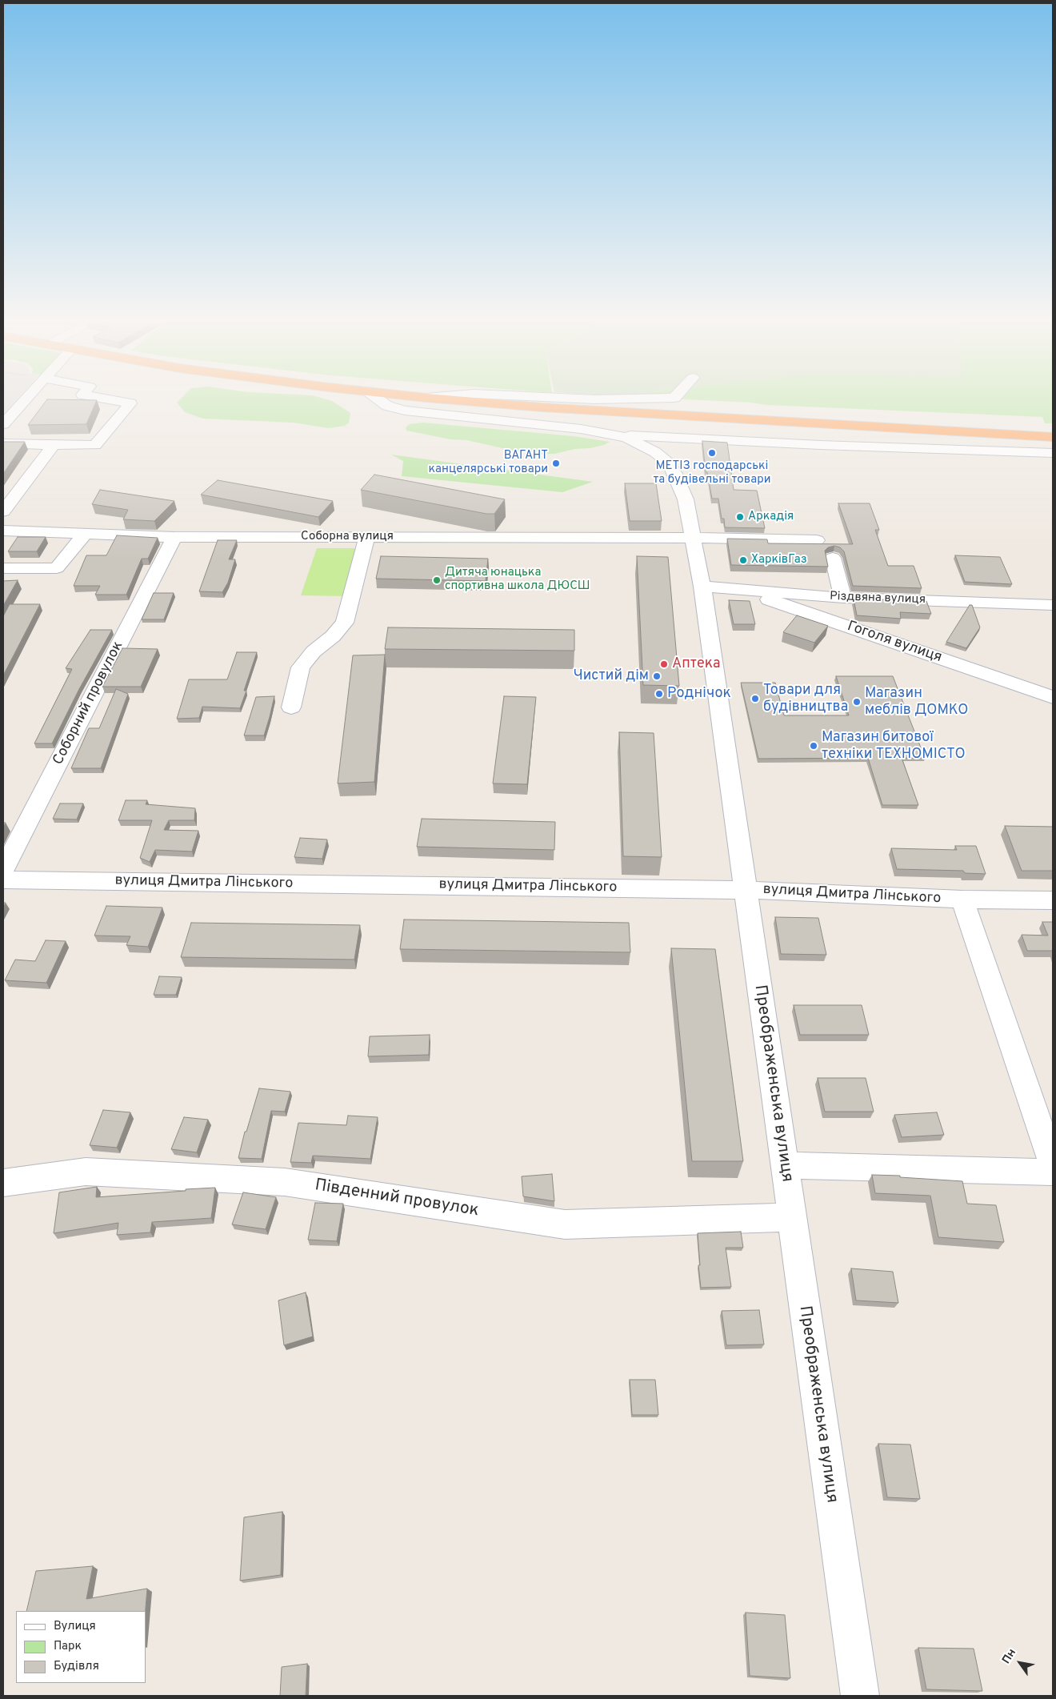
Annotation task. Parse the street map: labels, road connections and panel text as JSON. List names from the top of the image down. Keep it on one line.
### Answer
{"streets":{"street":["Соборна вулиця","Різдвяна вулиця","Гоголя вулиця","Соборний провулок","вулиця Дмитра Лінського","Преображенська вулиця","Південний провулок"]},"crossings":[["Соборна вулиця","Соборний провулок"],["Соборна вулиця","Преображенська вулиця"],["Різдвяна вулиця","Гоголя вулиця"],["Різдвяна вулиця","Преображенська вулиця"],["вулиця Дмитра Лінського","Преображенська вулиця"],["Преображенська вулиця","Південний провулок"]],"places":["МЕТІЗ господарські та будівельні товари","ВАГАНТ канцелярські товари","Аркадія","ХарківГаз","Дитяча юнацька спортивна школа ДЮСШ","Аптека","Чистий дім","Роднічок","Товари для будівництва","Магазин меблів ДОМКО","Магазин битової техніки ТЕХНОМІСТО"],"legend":["Вулиця","Парк","Будівля"],"north":"top left"}
